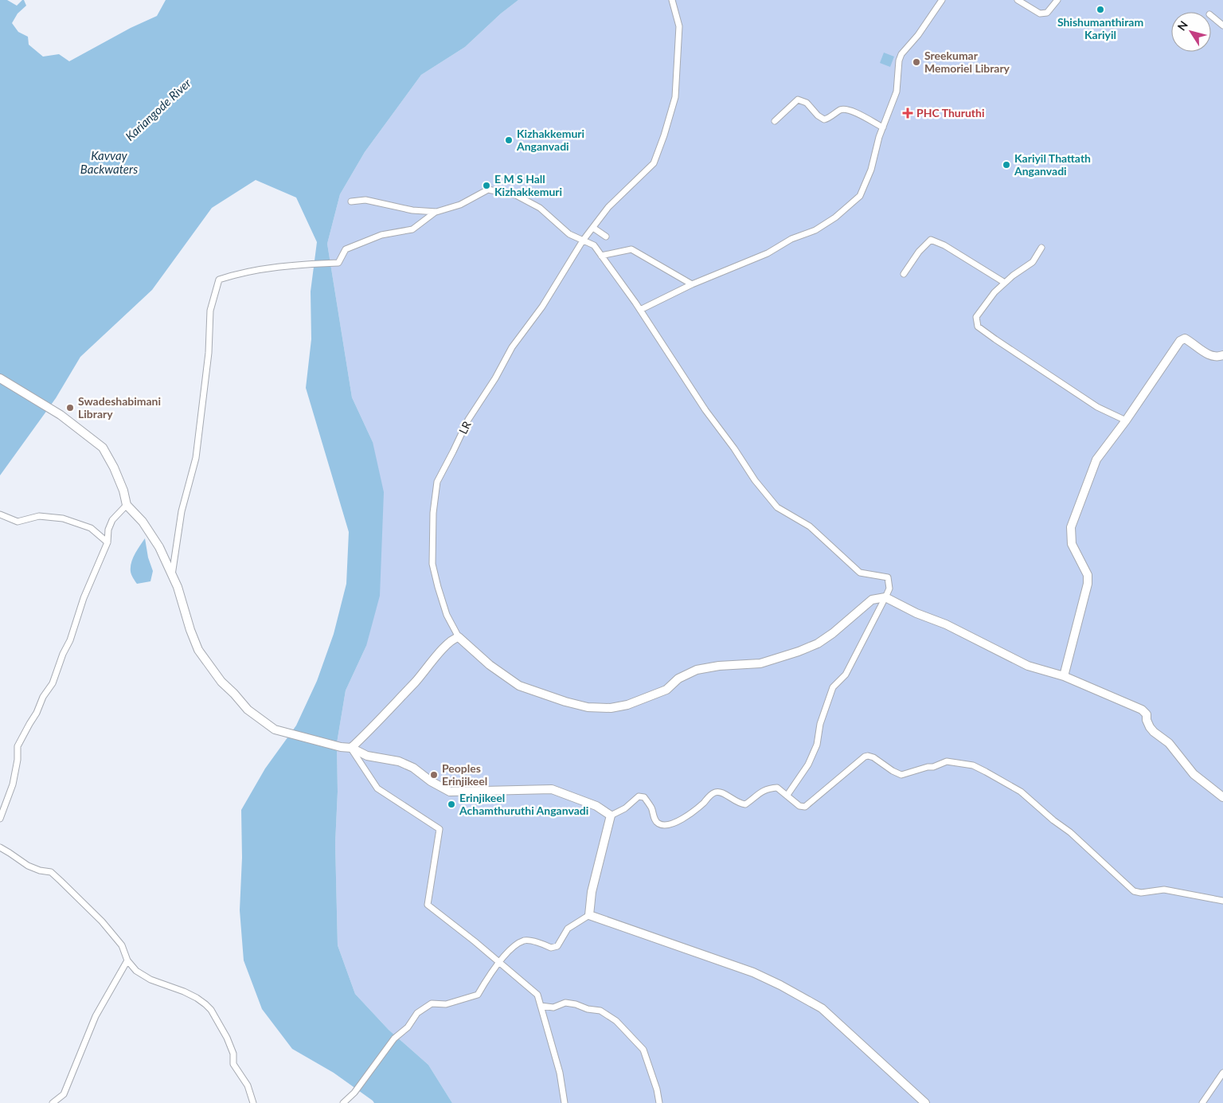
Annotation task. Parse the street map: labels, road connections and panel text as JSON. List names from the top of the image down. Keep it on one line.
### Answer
{"streets":{"street":["LR"]},"water":["Kariangode River","Kavvay Backwaters"],"places":{"other":["Shishumanthiram Kariyil","Sreekumar Memoriel Library","Kizhakkemuri Anganvadi","Kariyil Thattath Anganvadi","E M S Hall Kizhakkemuri","Swadeshabimani Library","Peoples Erinjikeel","Erinjikeel Achamthuruthi Anganvadi"],"health":["PHC Thuruthi"]},"north":"top left"}
